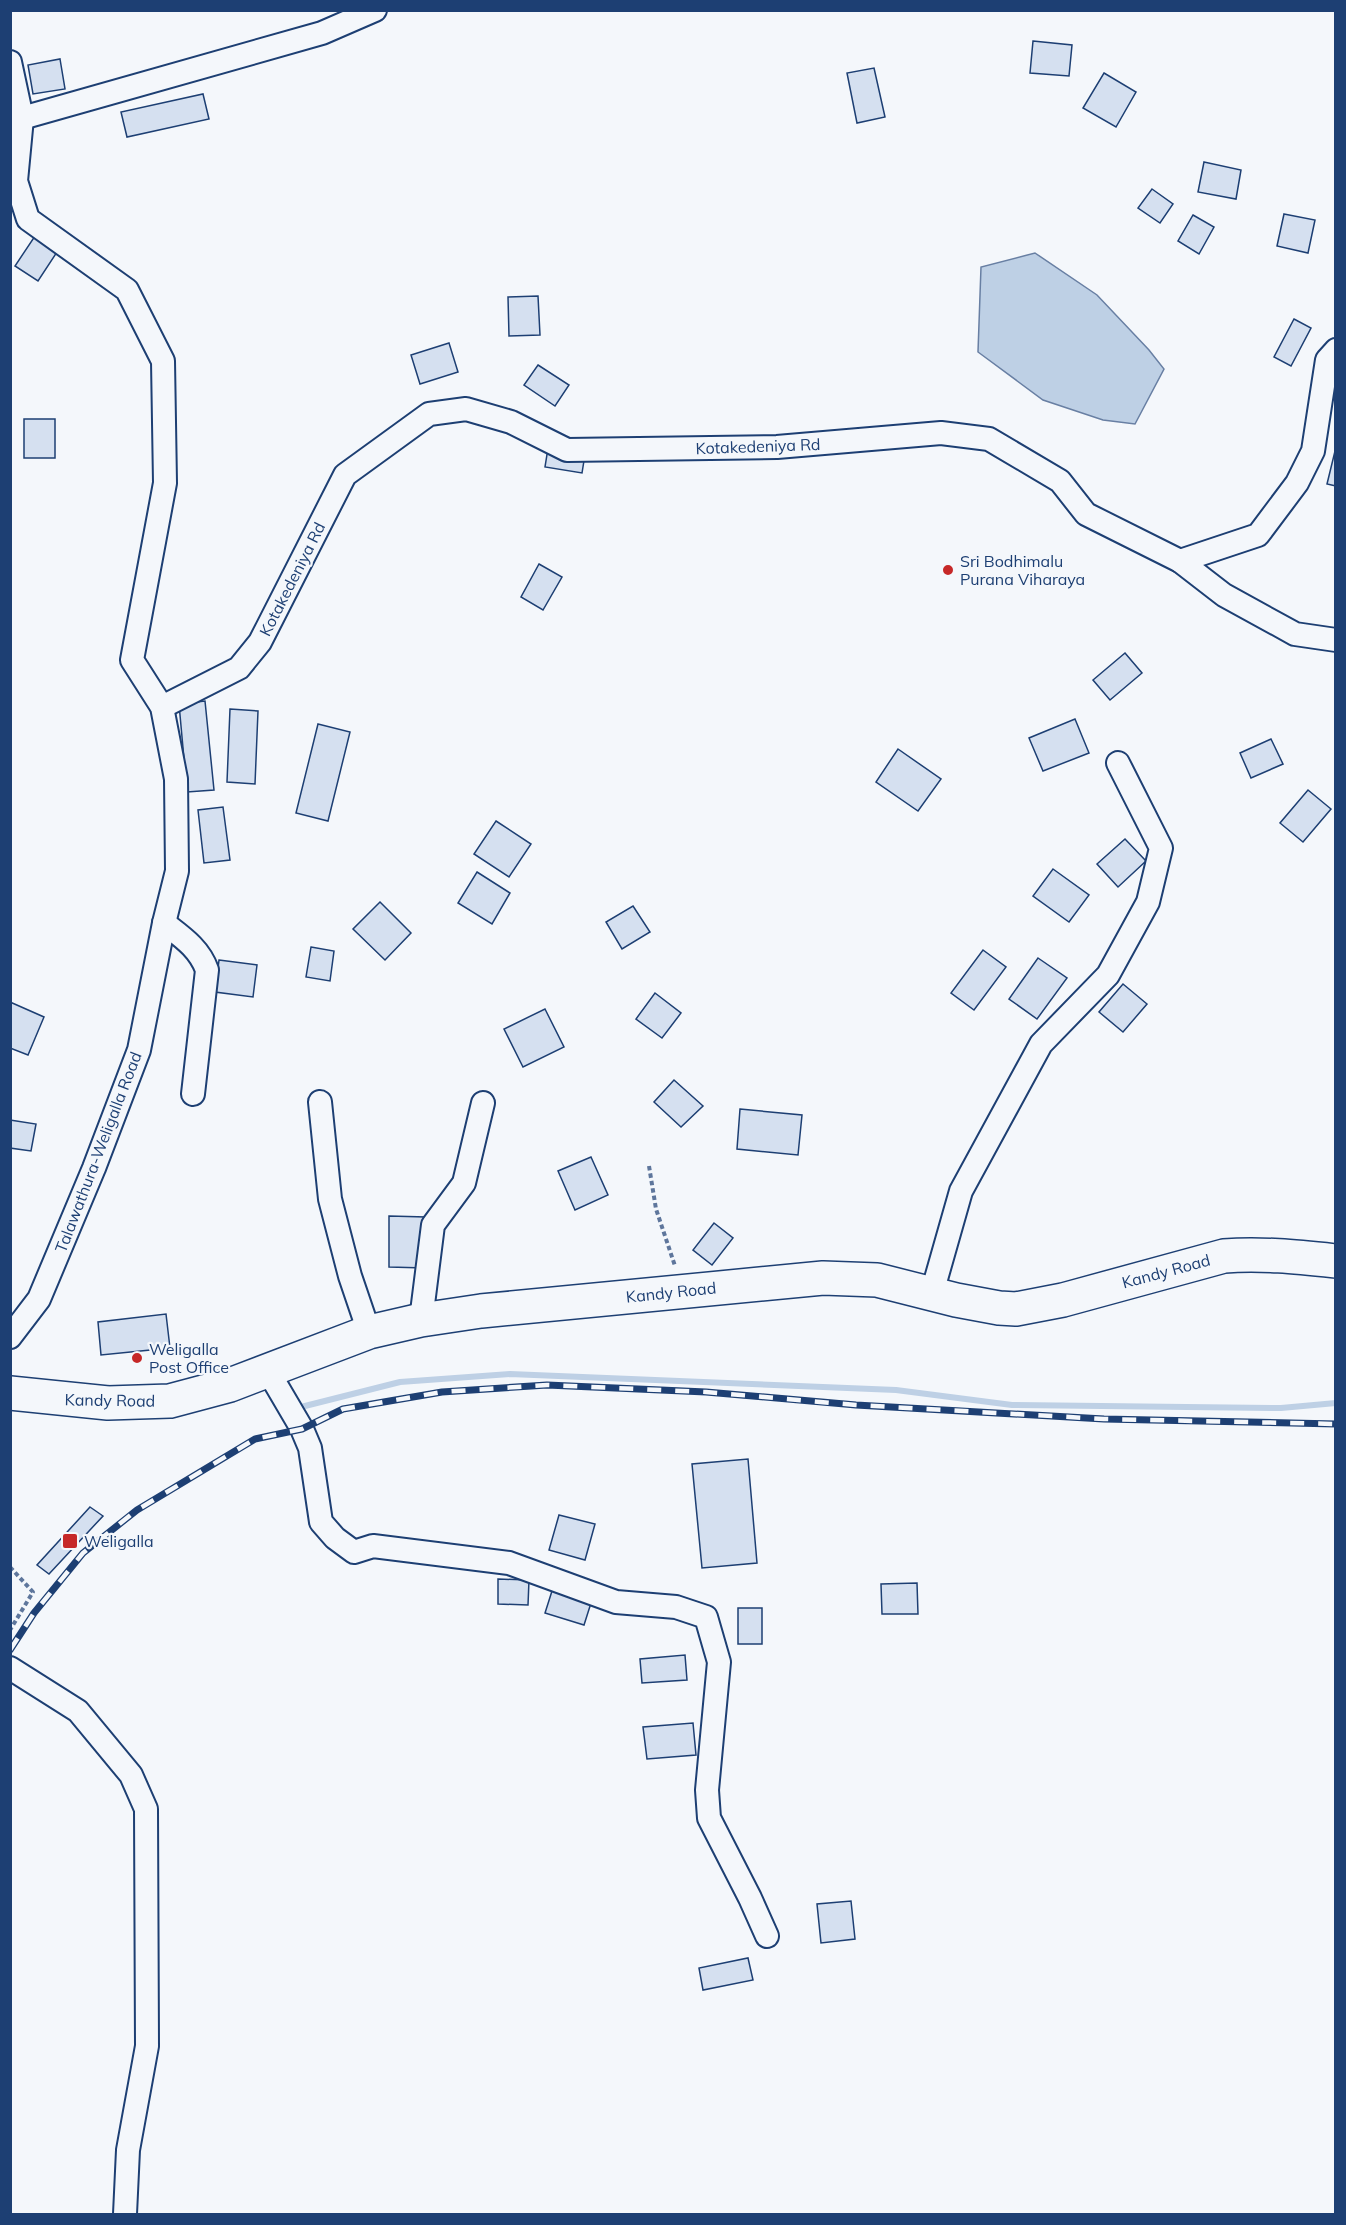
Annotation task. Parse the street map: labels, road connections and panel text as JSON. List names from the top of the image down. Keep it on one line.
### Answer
{"streets":{"highway":["Kandy Road"],"street":["Kotakedeniya Rd","Talawathura-Weligalla Road"]},"crossings":[["Kotakedeniya Rd","Talawathura-Weligalla Road"]],"places":{"other":["Sri Bodhimalu Purana Viharaya","Weligalla Post Office"],"transit":["Weligalla"]}}
